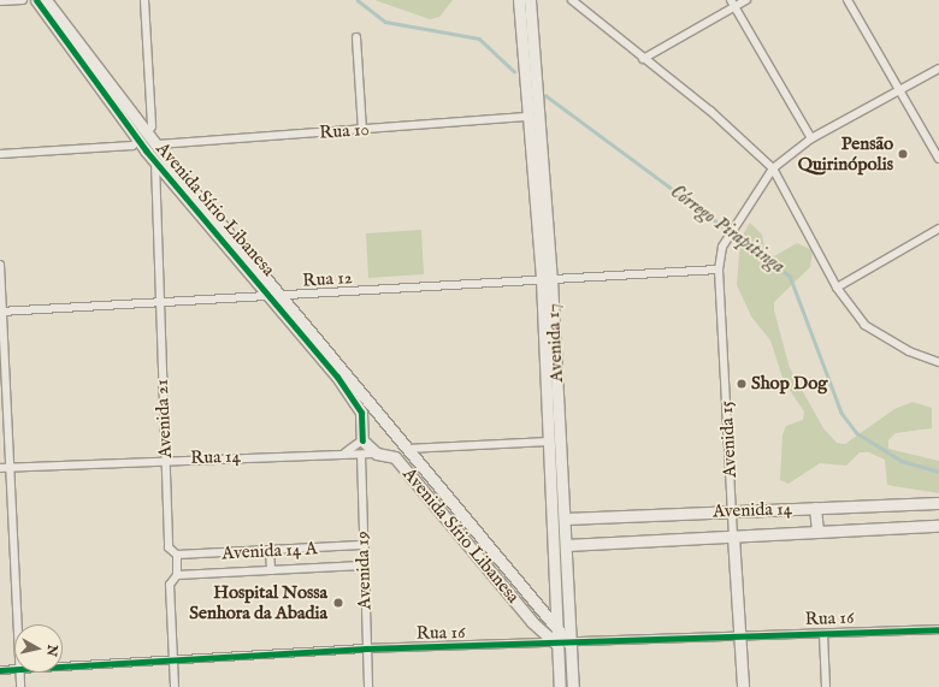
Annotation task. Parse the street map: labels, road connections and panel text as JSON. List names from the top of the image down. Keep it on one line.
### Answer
{"streets":{"main road":["Avenida Sírio Libanesa","Avenida 17","Avenida 15","Avenida 14"],"street":["Rua 10","Rua 12","Avenida 21","Rua 14","Avenida 14 A","Avenida 19","Rua 16"]},"crossings":[["Rua 10","Avenida Sírio Libanesa"],["Rua 10","Avenida 17"],["Avenida Sírio Libanesa","Rua 12"],["Avenida Sírio Libanesa","Avenida 17"],["Avenida Sírio Libanesa","Avenida 21"],["Avenida Sírio Libanesa","Rua 14"],["Avenida Sírio Libanesa","Rua 16"],["Rua 12","Avenida 17"],["Rua 12","Avenida 21"],["Rua 12","Avenida 15"],["Avenida 17","Avenida 14"],["Avenida 17","Rua 16"],["Avenida 21","Rua 14"],["Avenida 21","Avenida 14 A"],["Avenida 21","Rua 16"],["Avenida 15","Avenida 14"],["Avenida 15","Rua 16"],["Rua 14","Avenida 19"],["Avenida 14 A","Avenida 19"],["Avenida 19","Rua 16"]],"water":["Córrego Pirapitinga"],"places":["Pensão Quirinópolis","Shop Dog","Hospital Nossa Senhora da Abadia"],"north":"right"}
